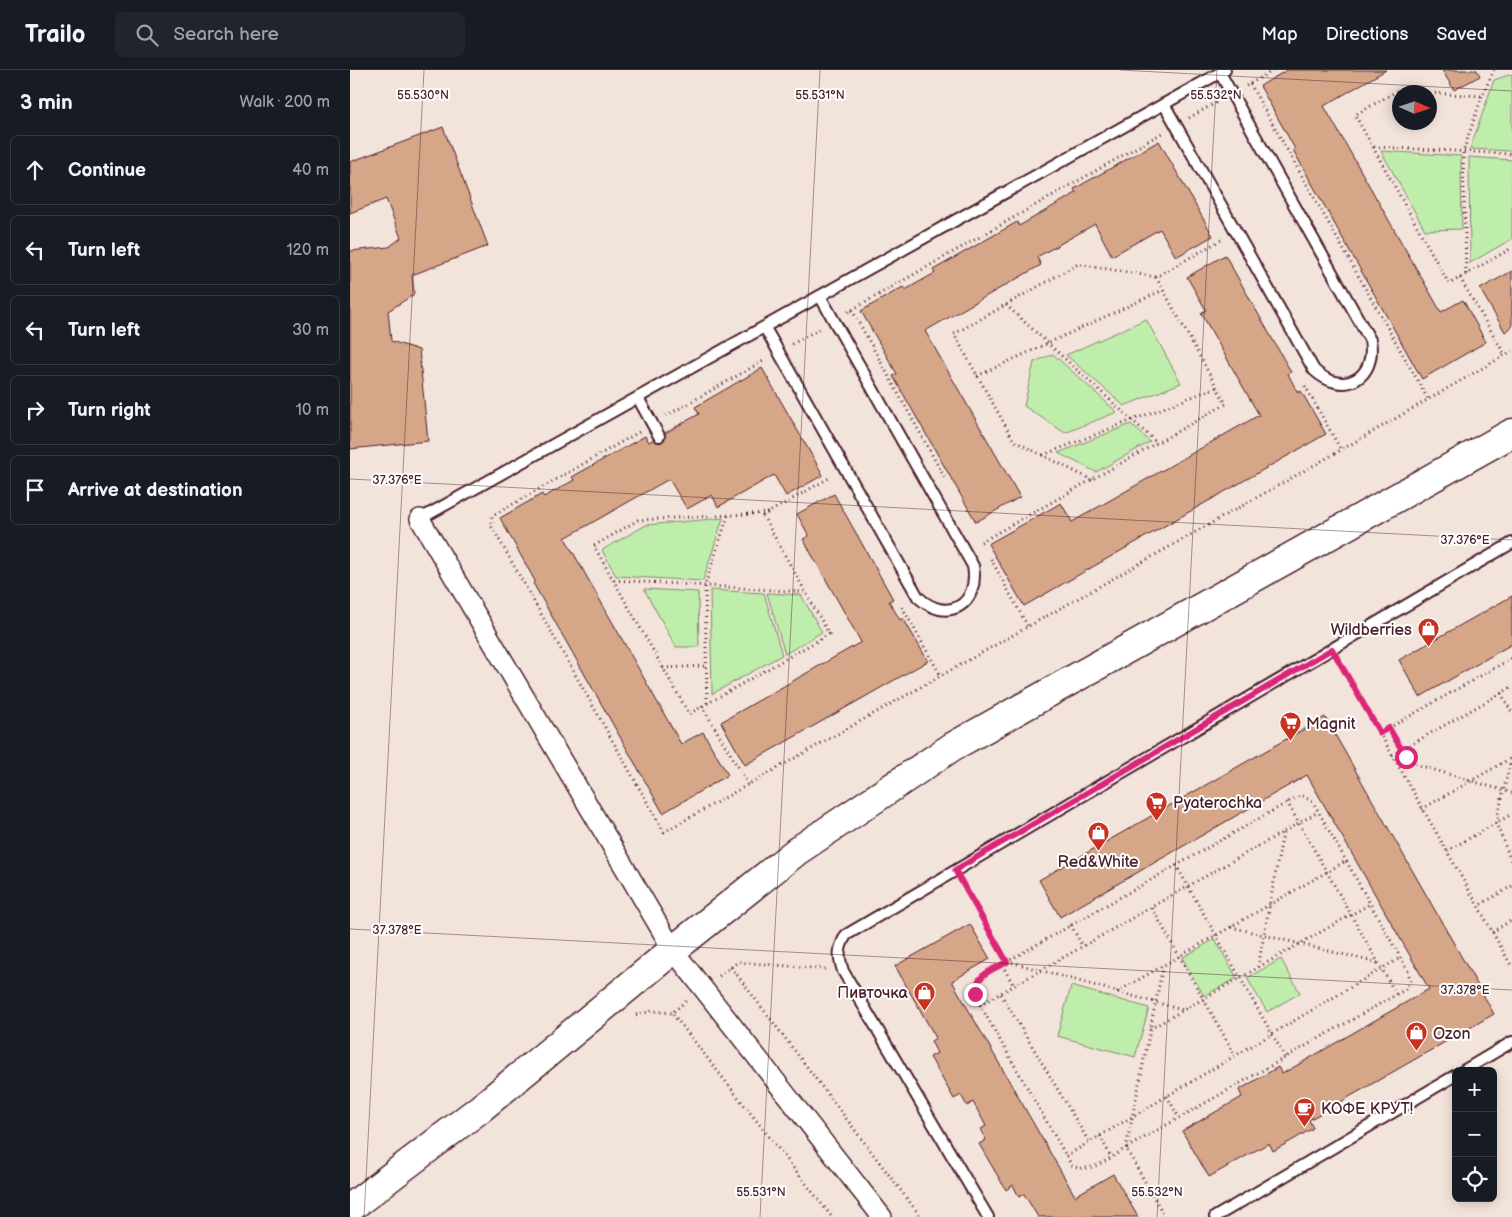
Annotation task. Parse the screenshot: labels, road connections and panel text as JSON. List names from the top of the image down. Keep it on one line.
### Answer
{"places":{"shop":["Wildberries","Red&White","Пивточка","Ozon"],"supermarket":["Magnit","Pyaterochka"],"cafe":["КОФЕ КРУТ!"]},"north":"right","page":{"header":"Trailo","search":"Search here","nav":["Map","Directions","Saved"],"heading":["3 min","Walk · 200 m"],"list":[["Continue","40 m"],["Turn left","120 m"],["Turn left","30 m"],["Turn right","10 m"],"Arrive at destination"],"map_buttons":["+","−"]},"coordinates":["55.530°N","55.531°N","55.532°N","37.376°E","37.378°E"]}
